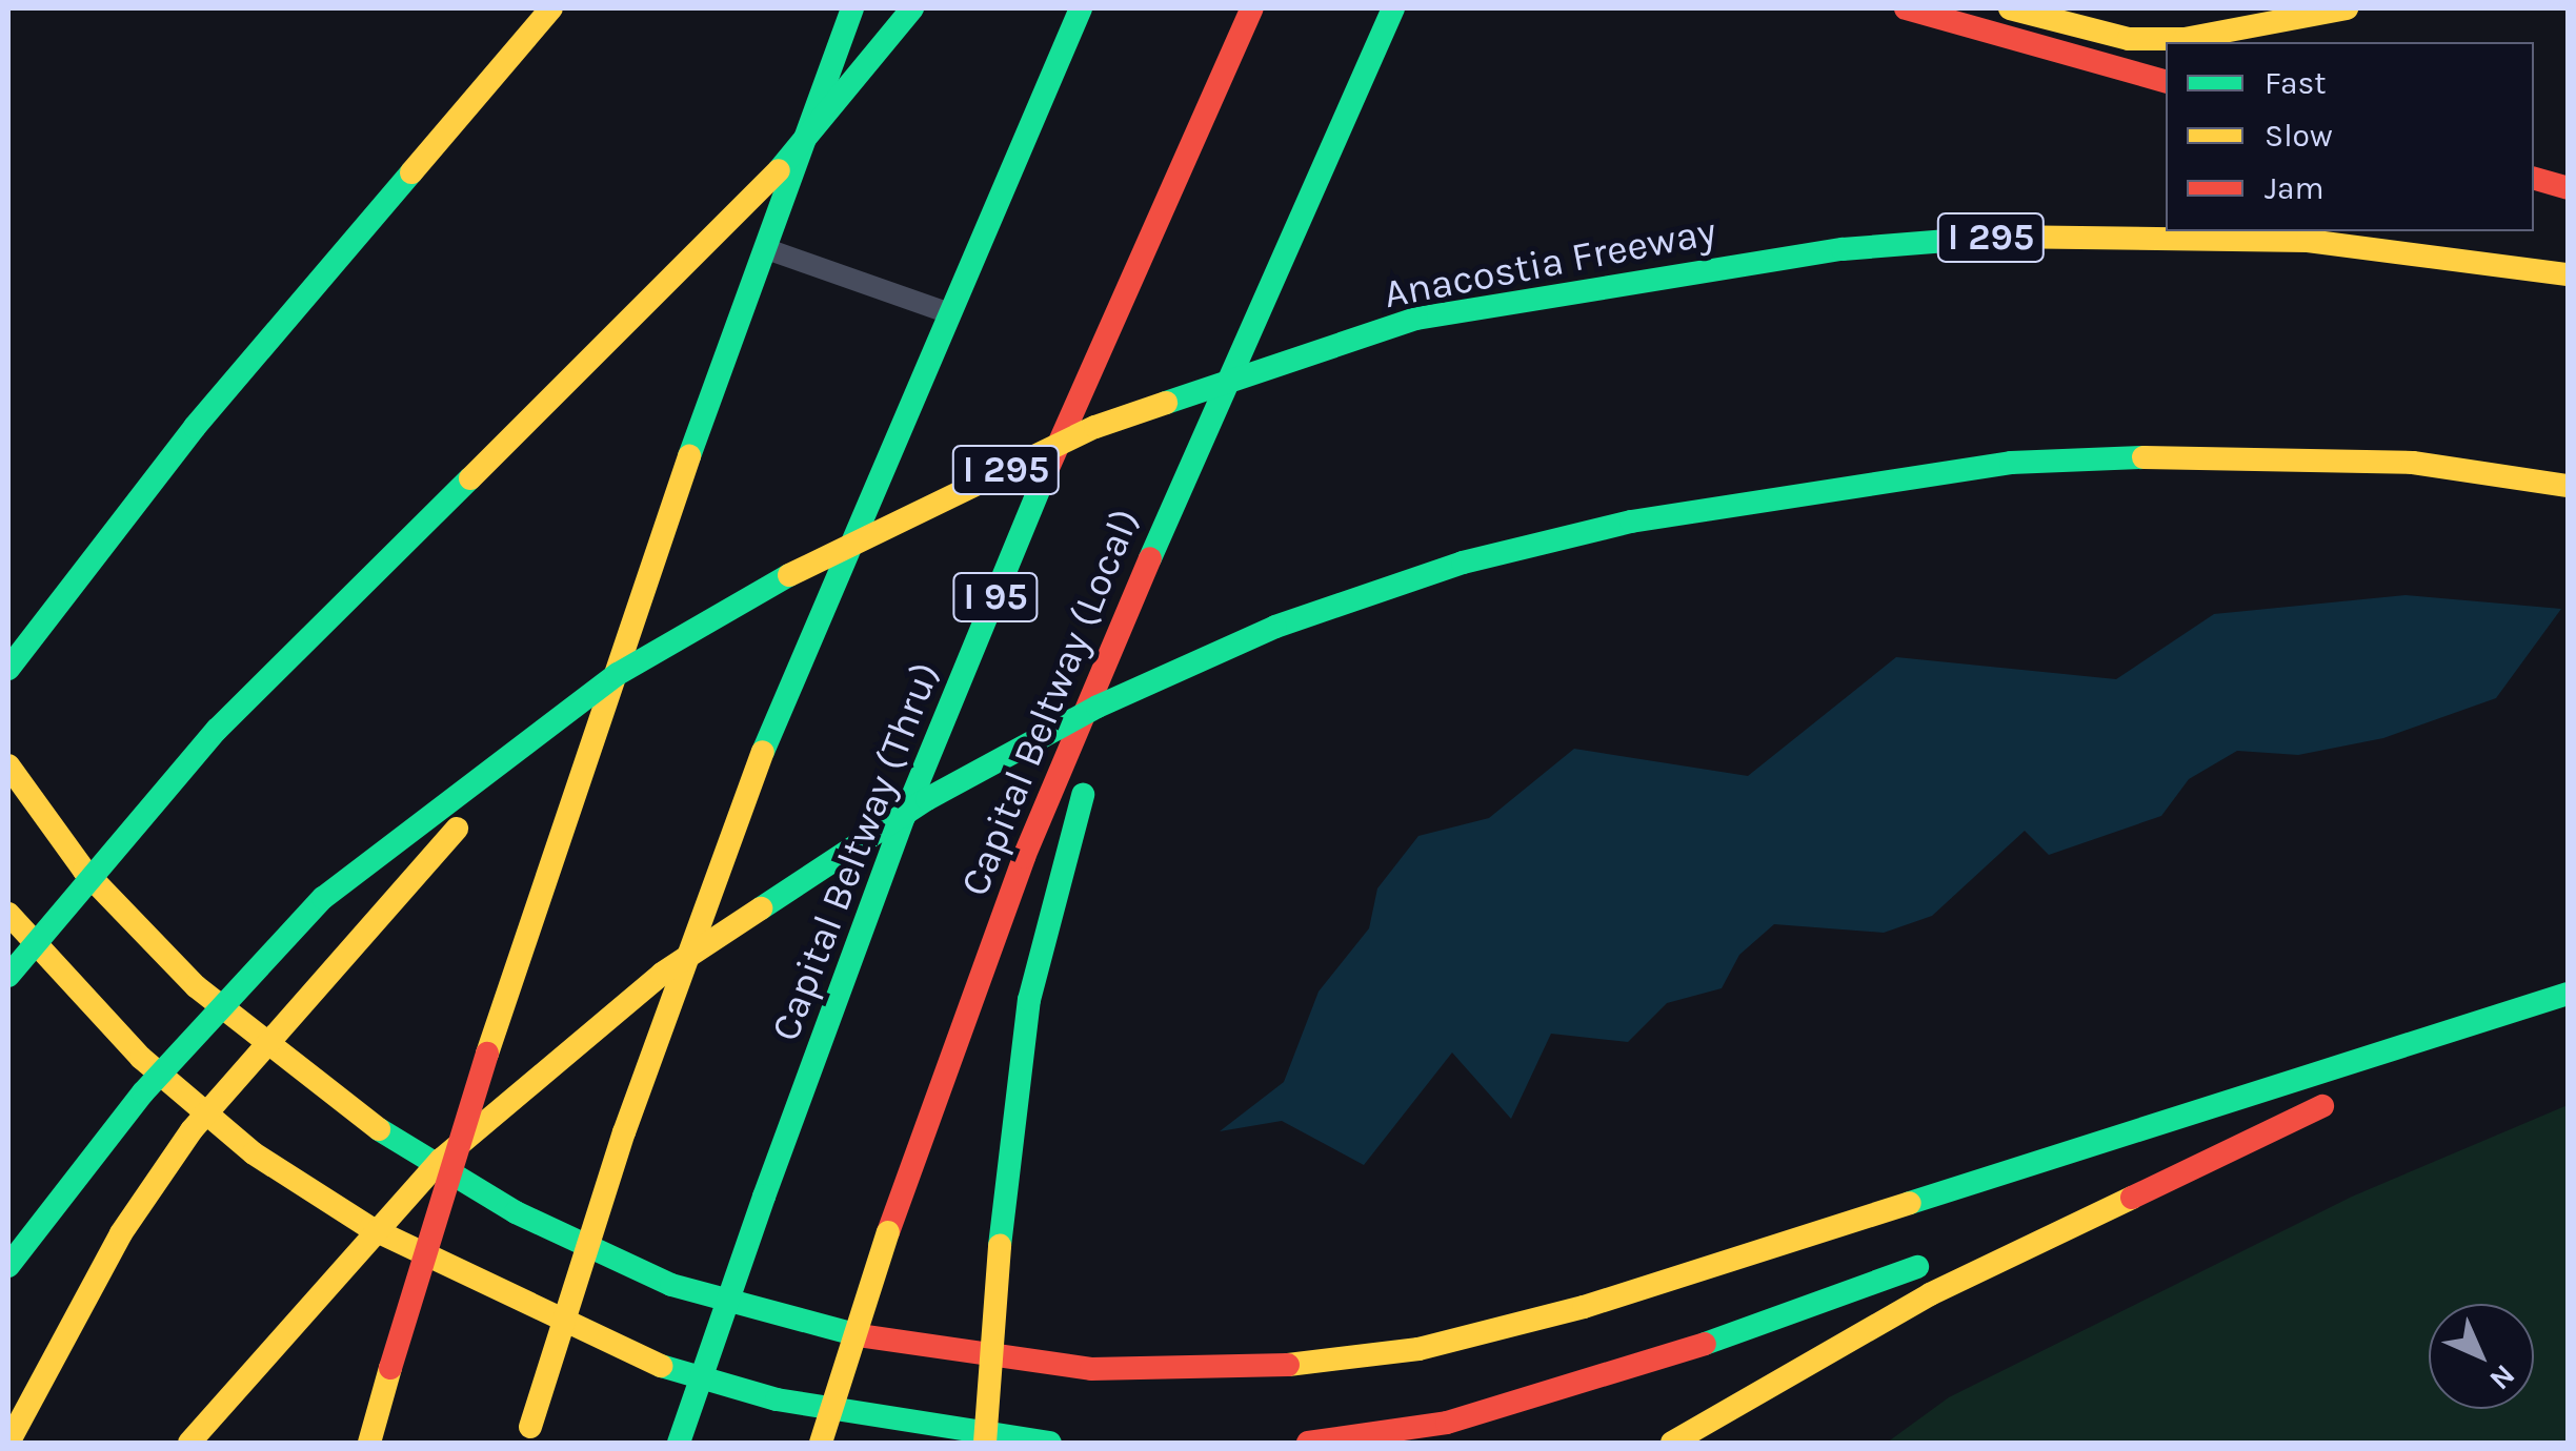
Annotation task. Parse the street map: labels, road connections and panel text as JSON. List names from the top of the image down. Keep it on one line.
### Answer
{"streets":{"highway":["I 295","Anacostia Freeway","I 95","Capital Beltway (Local)","Capital Beltway (Thru)"]},"legend":["Fast","Slow","Jam"],"north":"bottom right"}
